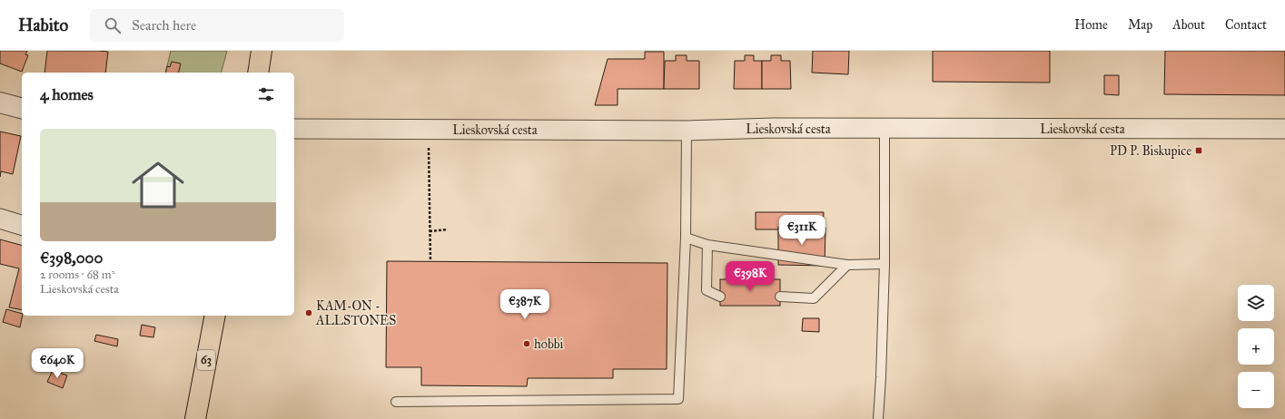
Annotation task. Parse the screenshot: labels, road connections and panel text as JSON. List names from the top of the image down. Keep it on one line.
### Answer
{"streets":{"main road":["63"],"street":["Lieskovská cesta"]},"places":{"transit":["PD P. Biskupice"],"other":["KAM-ON - ALLSTONES","hobbi"]},"page":{"header":"Habito","search":"Search here","nav":["Home","Map","About","Contact"],"heading":"4 homes","list":[{"name":"€398,000","note":"2 rooms · 68 m² · Lieskovská cesta"}],"price":["€311K","€398K","€387K","€640K"],"map_buttons":["+","−"]}}
